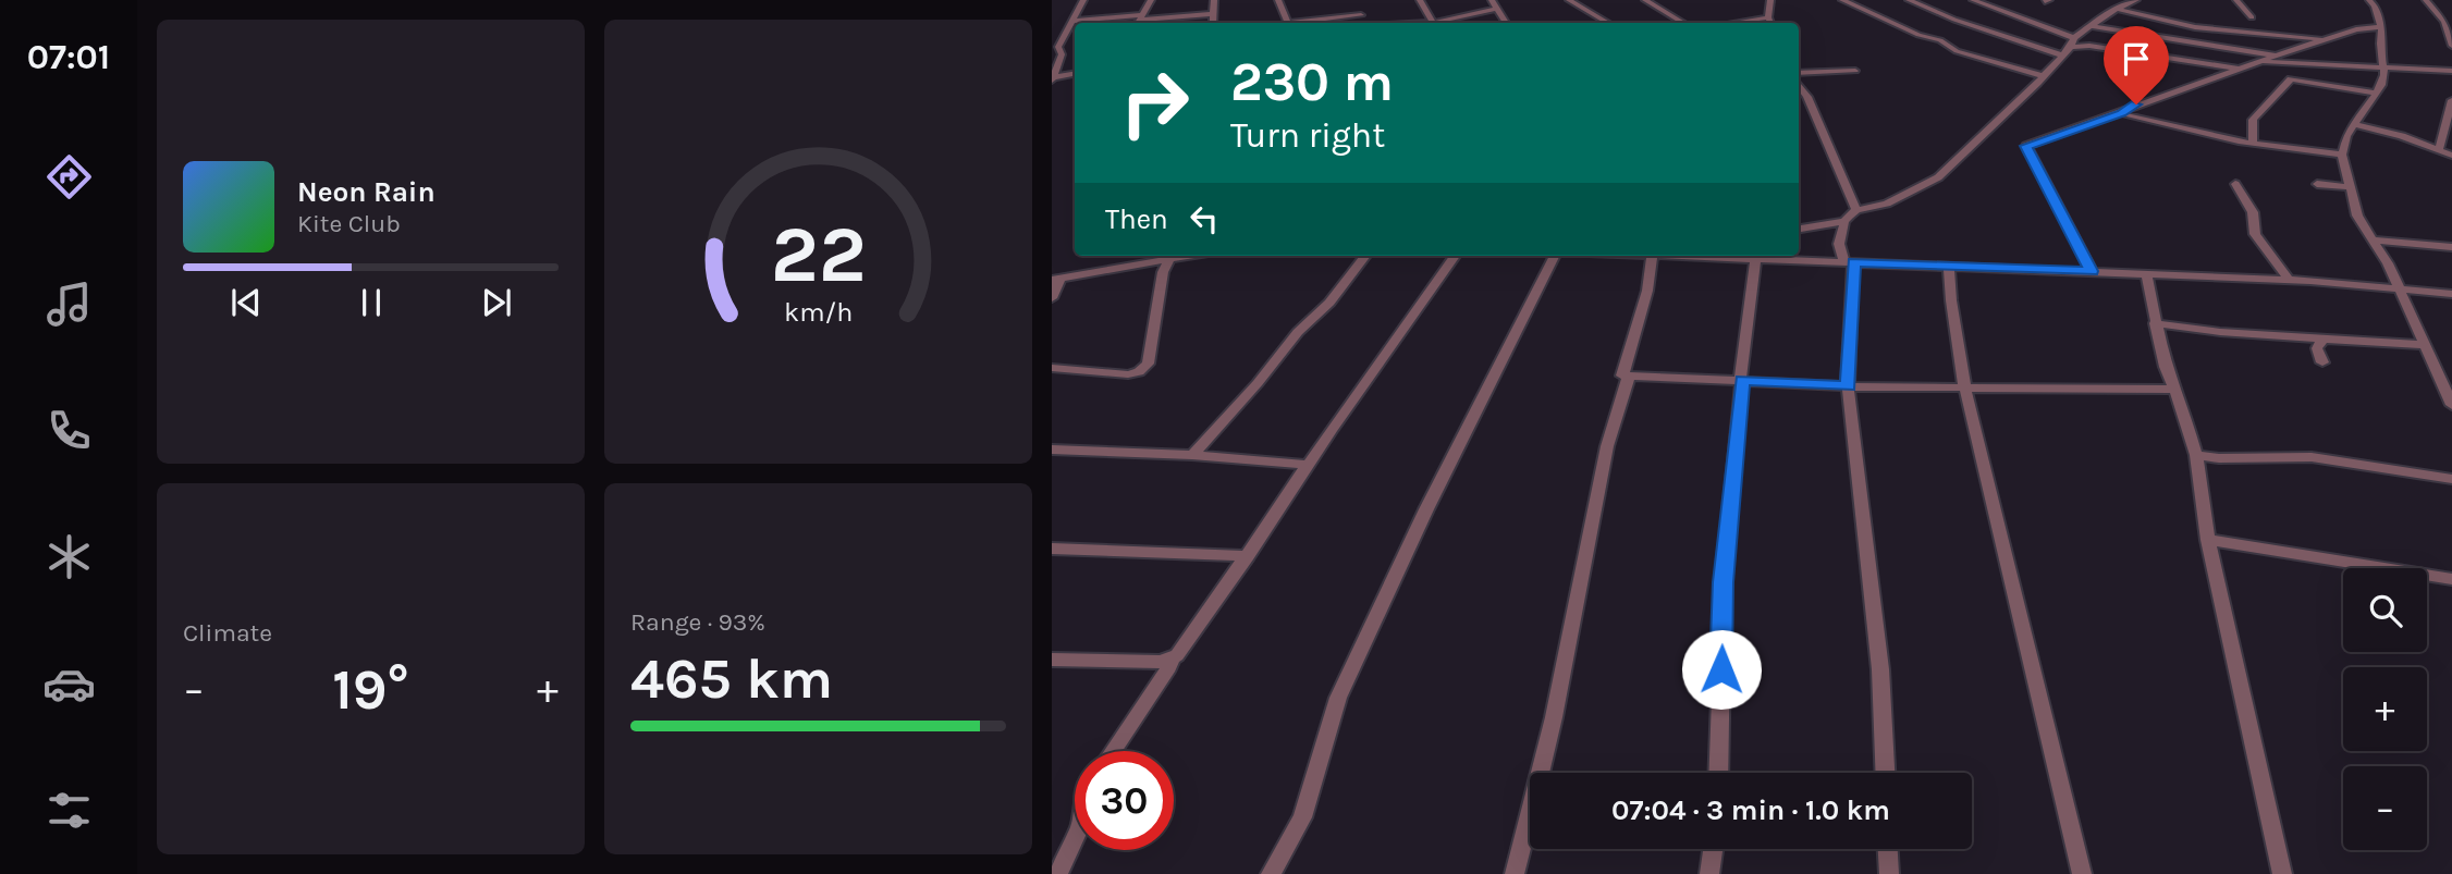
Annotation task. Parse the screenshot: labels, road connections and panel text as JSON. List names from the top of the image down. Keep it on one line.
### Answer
{"page":{"tabs":"07:01","turn":["230 m","Turn right"],"song":["Neon Rain","Kite Club"],"then":"Then","tile":["Climate",["Range · 93%","465 km"]],"map_buttons":["+","−"],"heat":["−","19°","+"],"limit":"30","trip":"07:04 · 3 min · 1.0 km","gauge":["22","km/h"]}}
